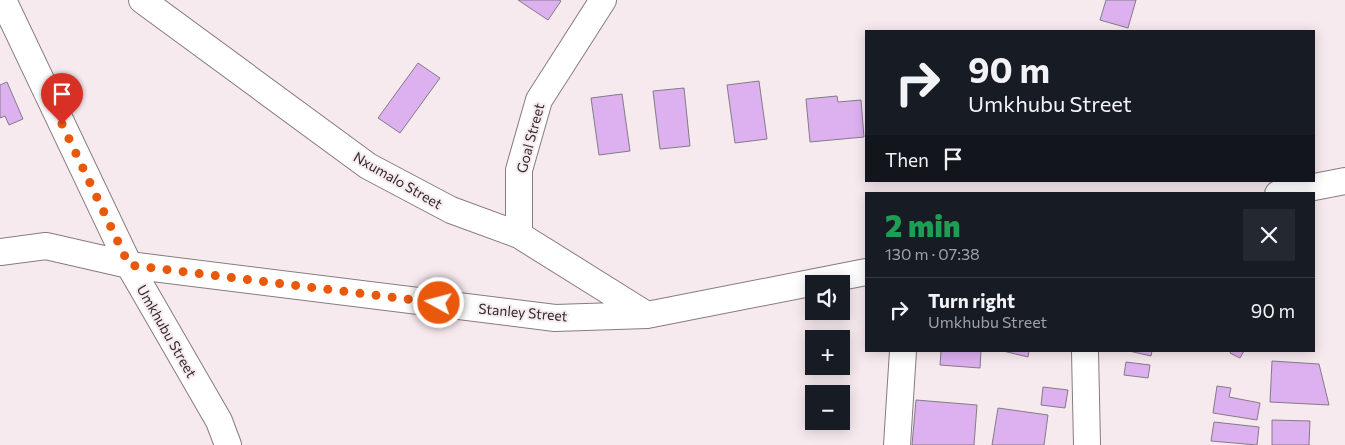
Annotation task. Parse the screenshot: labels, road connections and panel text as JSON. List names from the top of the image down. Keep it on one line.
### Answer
{"streets":{"street":["Goal Street","Nxumalo Street","Stanley Street","Umkhubu Street"]},"crossings":[["Goal Street","Nxumalo Street"],["Nxumalo Street","Stanley Street"],["Stanley Street","Umkhubu Street"]],"page":{"turn":["90 m","Umkhubu Street"],"then":"Then","heading":["2 min","130 m · 07:38"],"map_buttons":["+","−"],"list":[{"name":"Turn right","note":"Umkhubu Street","value":"90 m"}]}}
